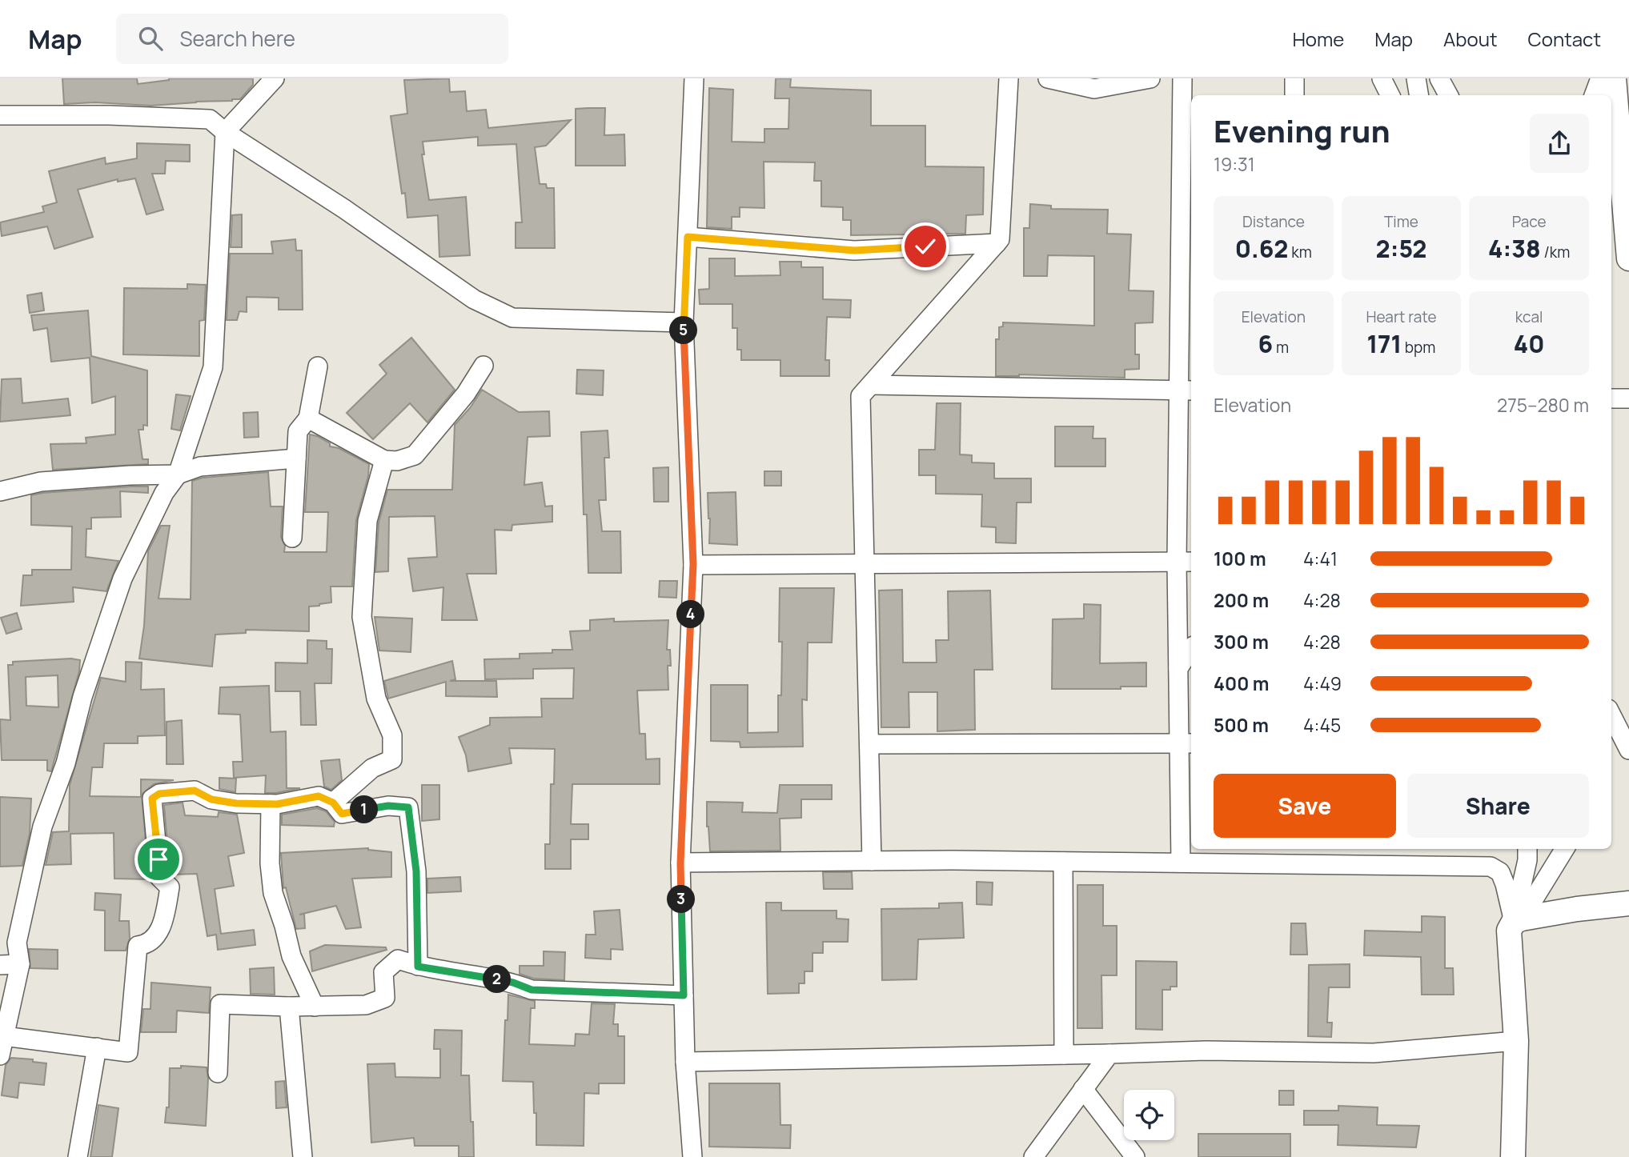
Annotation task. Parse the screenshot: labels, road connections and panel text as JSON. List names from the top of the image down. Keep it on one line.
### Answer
{"page":{"header":"Map","search":"Search here","nav":["Home","Map","About","Contact"],"heading":["Evening run","19:31"],"stats":[["Distance","0.62 km"],["Time","2:52"],["Pace","4:38 /km"],["Elevation","6 m"],["Heart rate","171 bpm"],["kcal","40"]],"pins":["5","4","1","3","2"],"chart":["Elevation","275–280 m"],"list":[{"name":"100 m","note":"4:41"},{"name":"200 m","note":"4:28"},{"name":"300 m","note":"4:28"},{"name":"400 m","note":"4:49"},{"name":"500 m","note":"4:45"}],"buttons":["Save","Share"]}}
